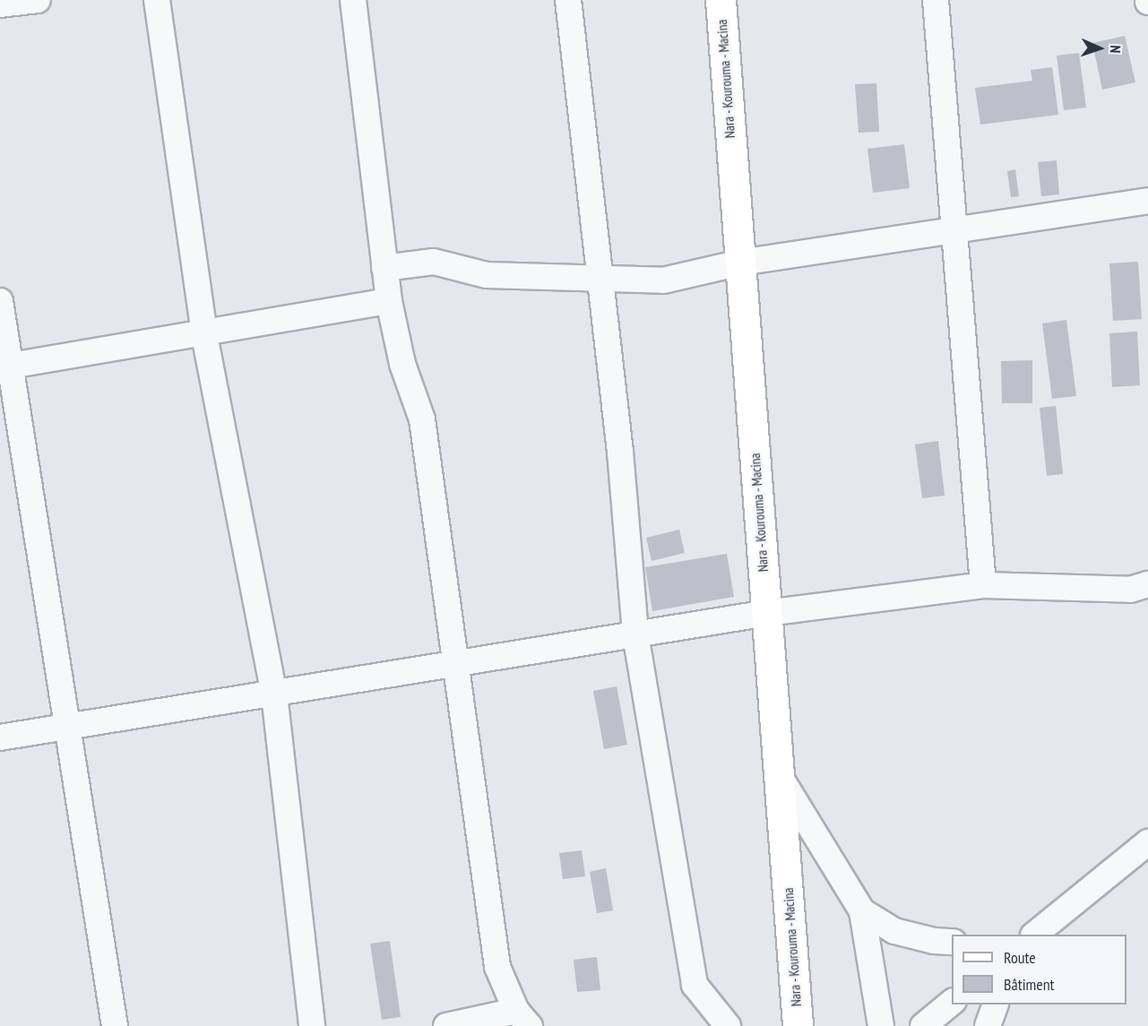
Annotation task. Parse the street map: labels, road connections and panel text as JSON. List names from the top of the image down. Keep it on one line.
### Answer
{"streets":{"main road":["Nara - Kourouma - Macina"]},"legend":["Route","Bâtiment"],"north":"right"}
